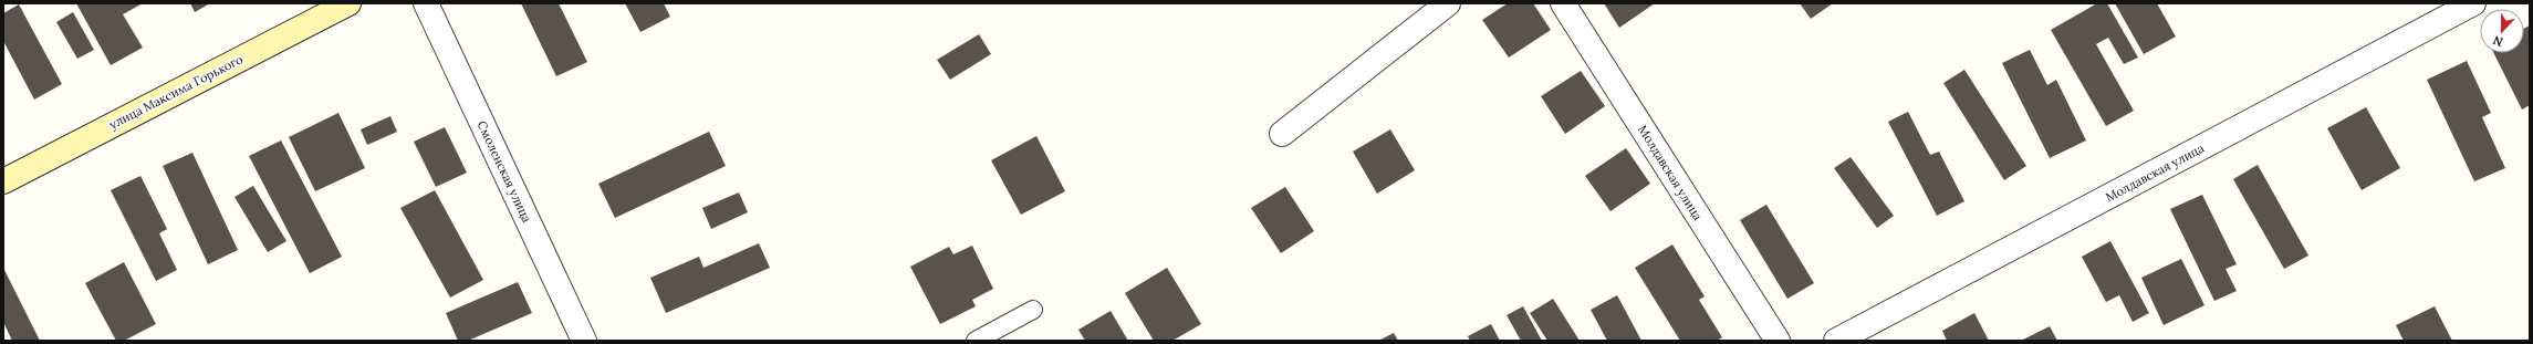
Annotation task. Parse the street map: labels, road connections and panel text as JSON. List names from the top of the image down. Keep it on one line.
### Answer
{"streets":{"main road":["улица Максима Горького"],"street":["Смоленская улица","Молдавская улица"]},"north":"bottom"}
